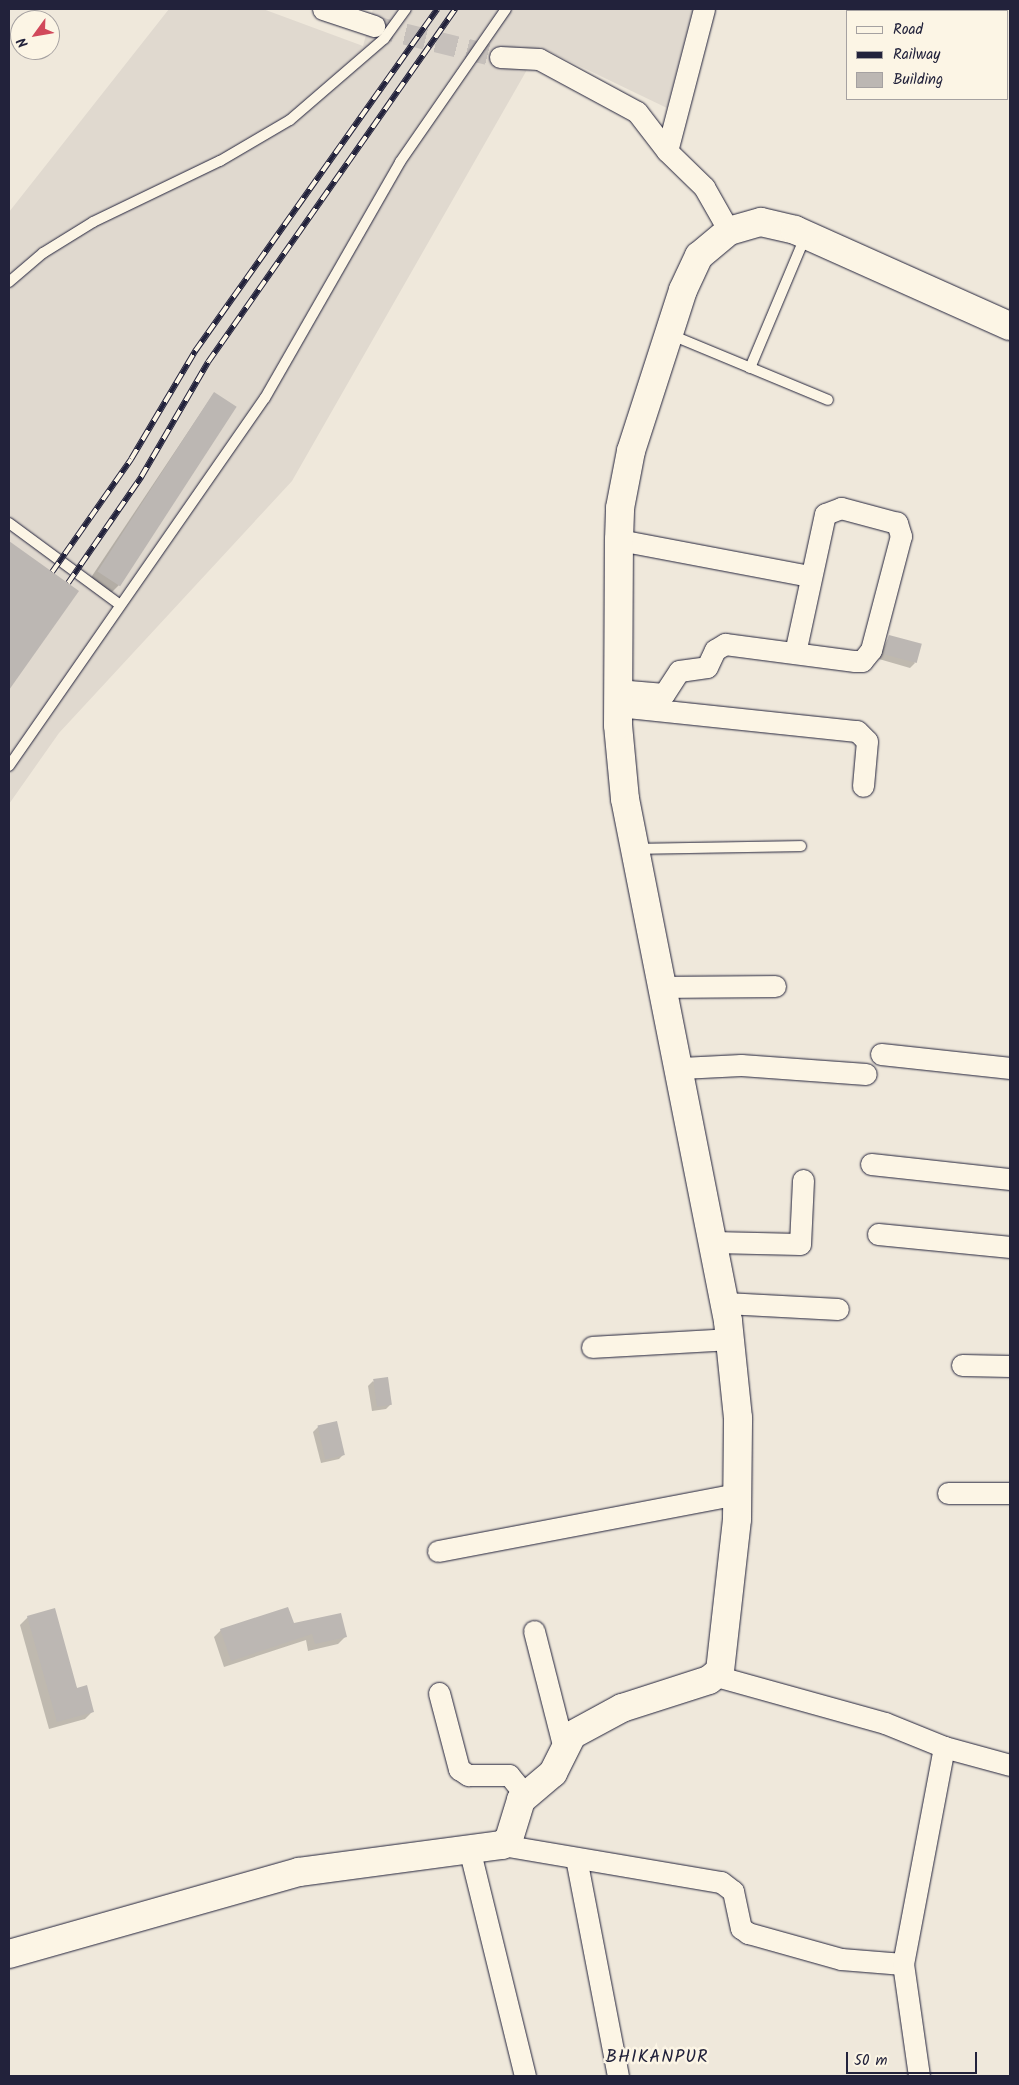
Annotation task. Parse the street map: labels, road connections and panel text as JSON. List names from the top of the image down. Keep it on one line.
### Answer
{"districts":["BHIKANPUR"],"legend":["Road","Railway","Building"],"scale_bar":"50 m","north":"bottom left"}
